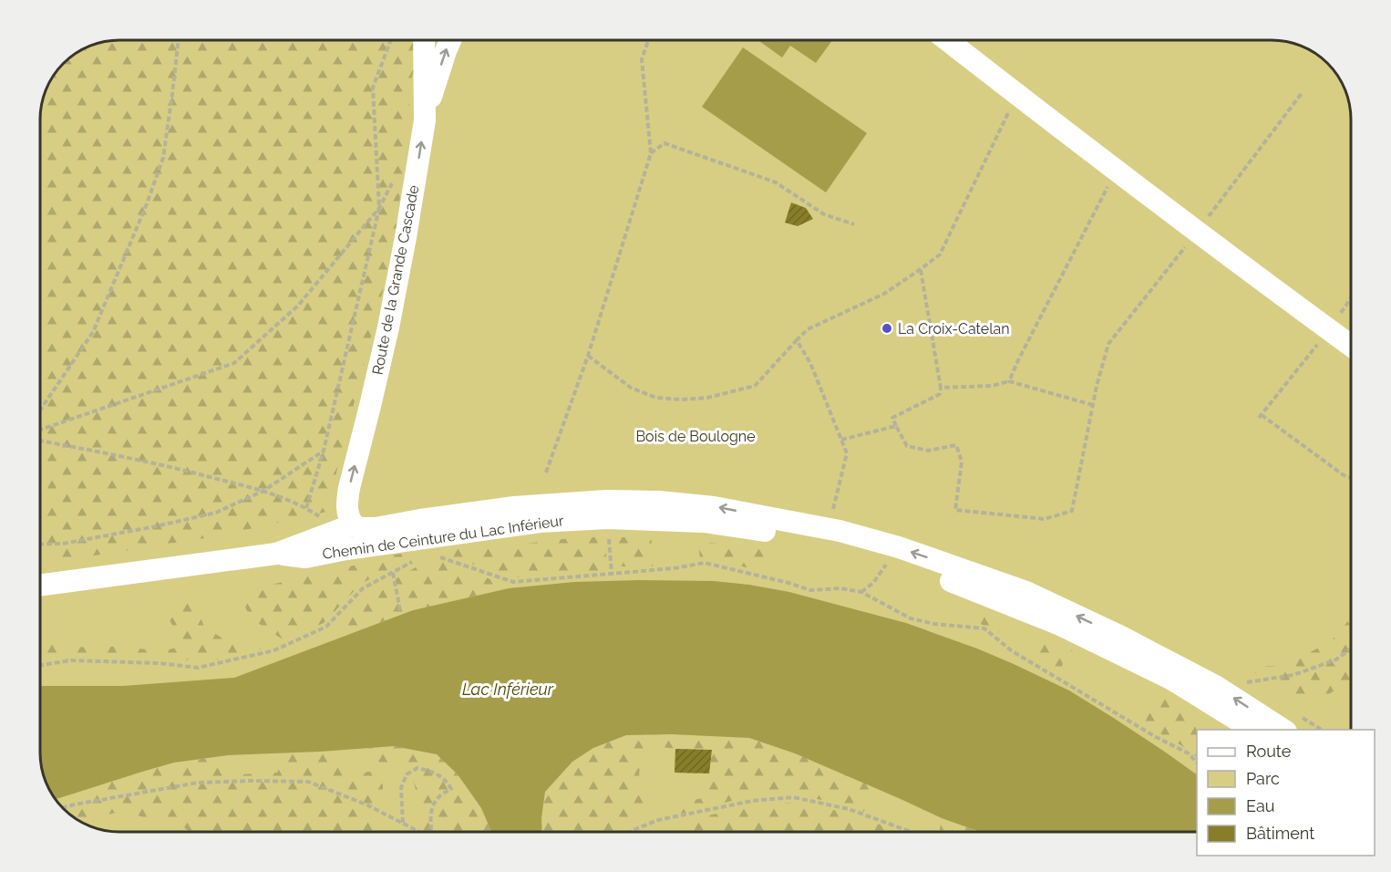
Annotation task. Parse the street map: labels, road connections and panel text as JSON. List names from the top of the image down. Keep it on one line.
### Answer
{"streets":{"street":["Route de la Grande Cascade","Chemin de Ceinture du Lac Inférieur"]},"crossings":[["Route de la Grande Cascade","Chemin de Ceinture du Lac Inférieur"]],"one_way":["Route de la Grande Cascade"],"water":["Lac Inférieur"],"parks":["Bois de Boulogne"],"places":["La Croix-Catelan"],"legend":["Route","Parc","Eau","Bâtiment"]}
